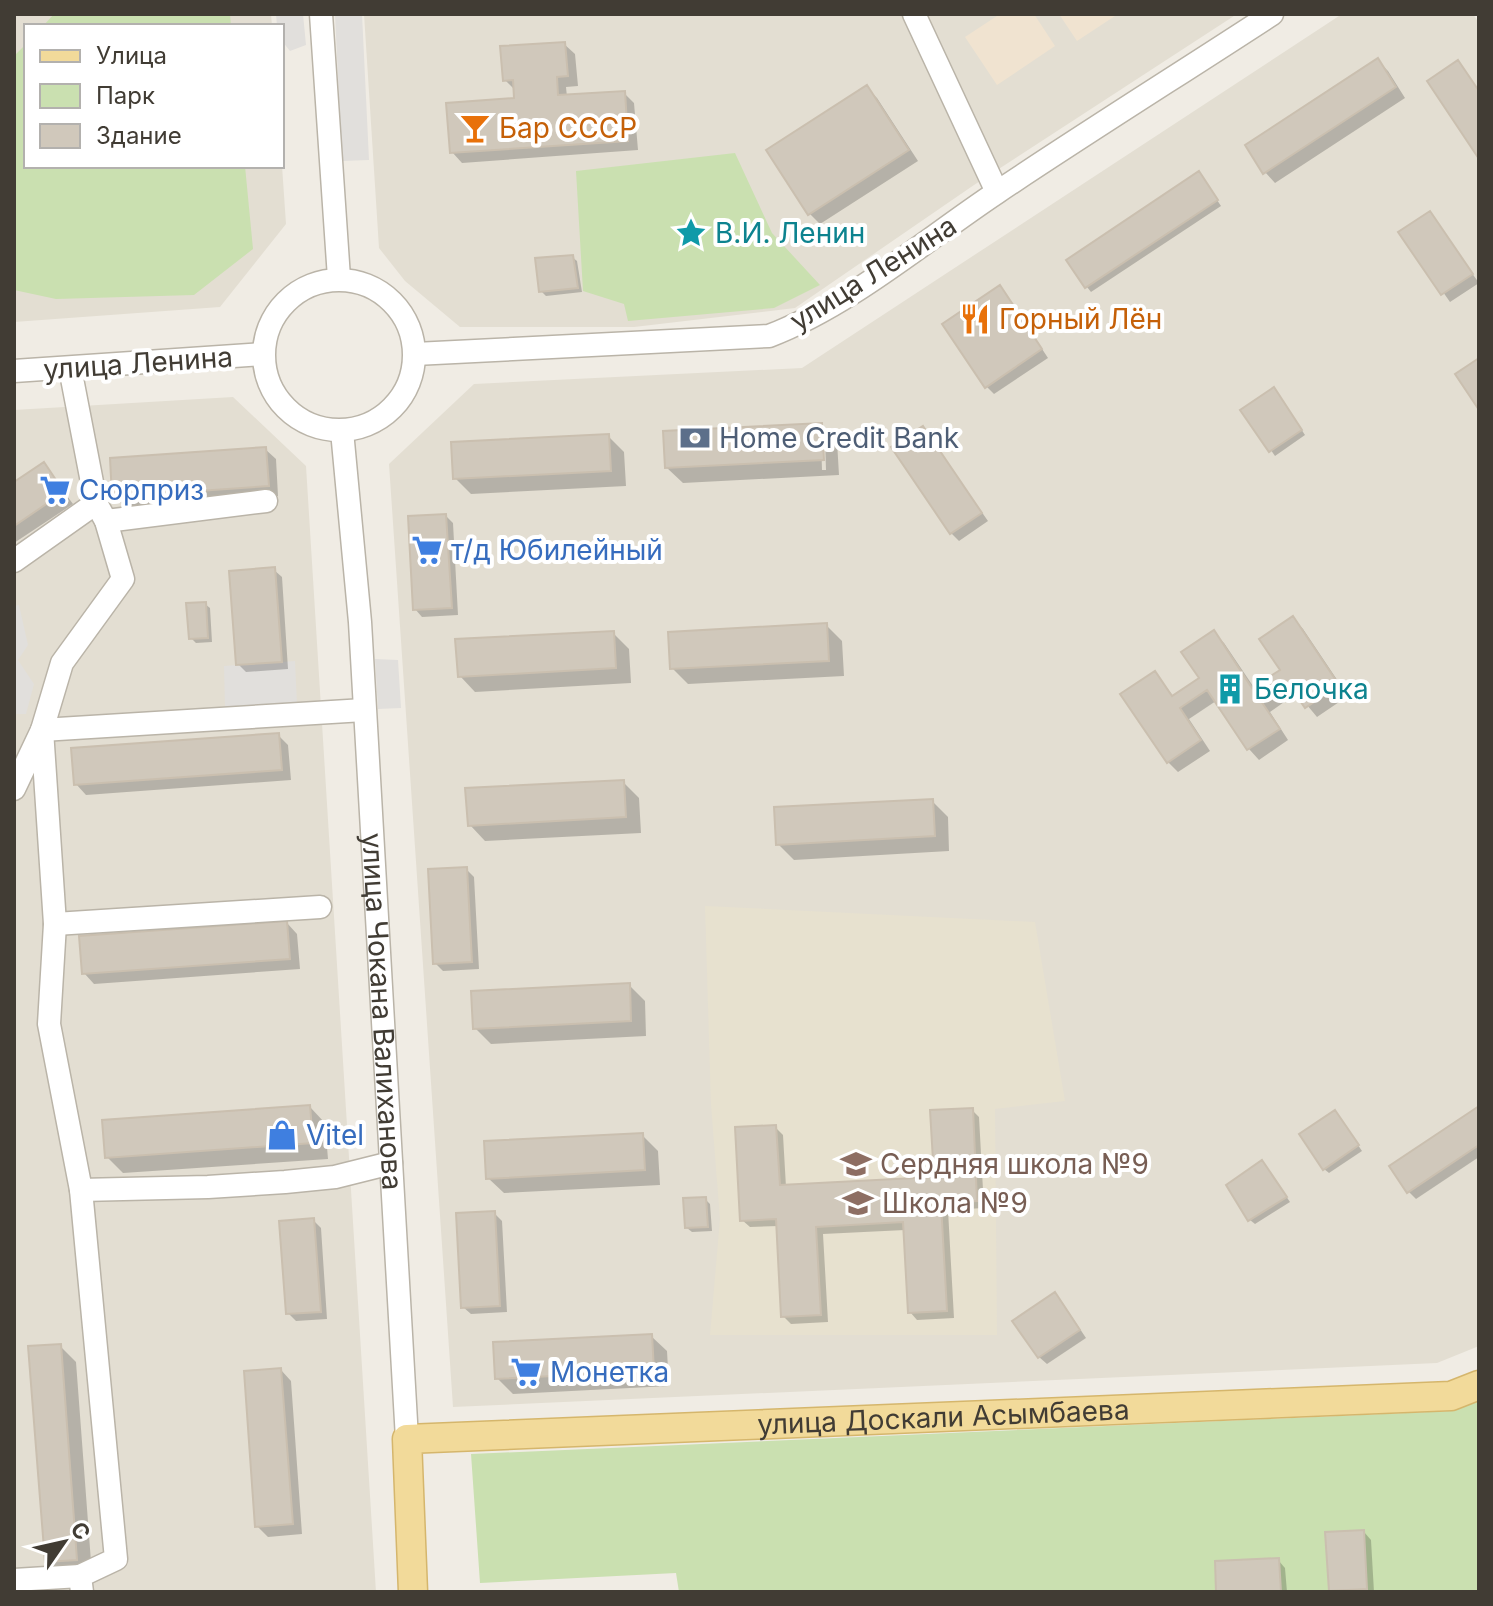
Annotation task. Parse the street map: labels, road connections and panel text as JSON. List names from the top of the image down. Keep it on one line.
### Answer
{"streets":{"main road":["улица Чокана Валиханова","улица Доскали Асымбаева"],"street":["улица Ленина"]},"crossings":[["улица Ленина","улица Чокана Валиханова"],["улица Чокана Валиханова","улица Доскали Асымбаева"]],"places":{"bar":["Бар СССР"],"place":["В.И. Ленин"],"restaurant":["Горный Лён"],"bank":["Home Credit Bank"],"supermarket":["Сюрприз","т/д Юбилейный","Монетка"],"building":["Белочка"],"shop":["Vitel"],"school or university":["Сердняя школа №9","Школа №9"]},"legend":["Улица","Парк","Здание"],"north":"top right"}
